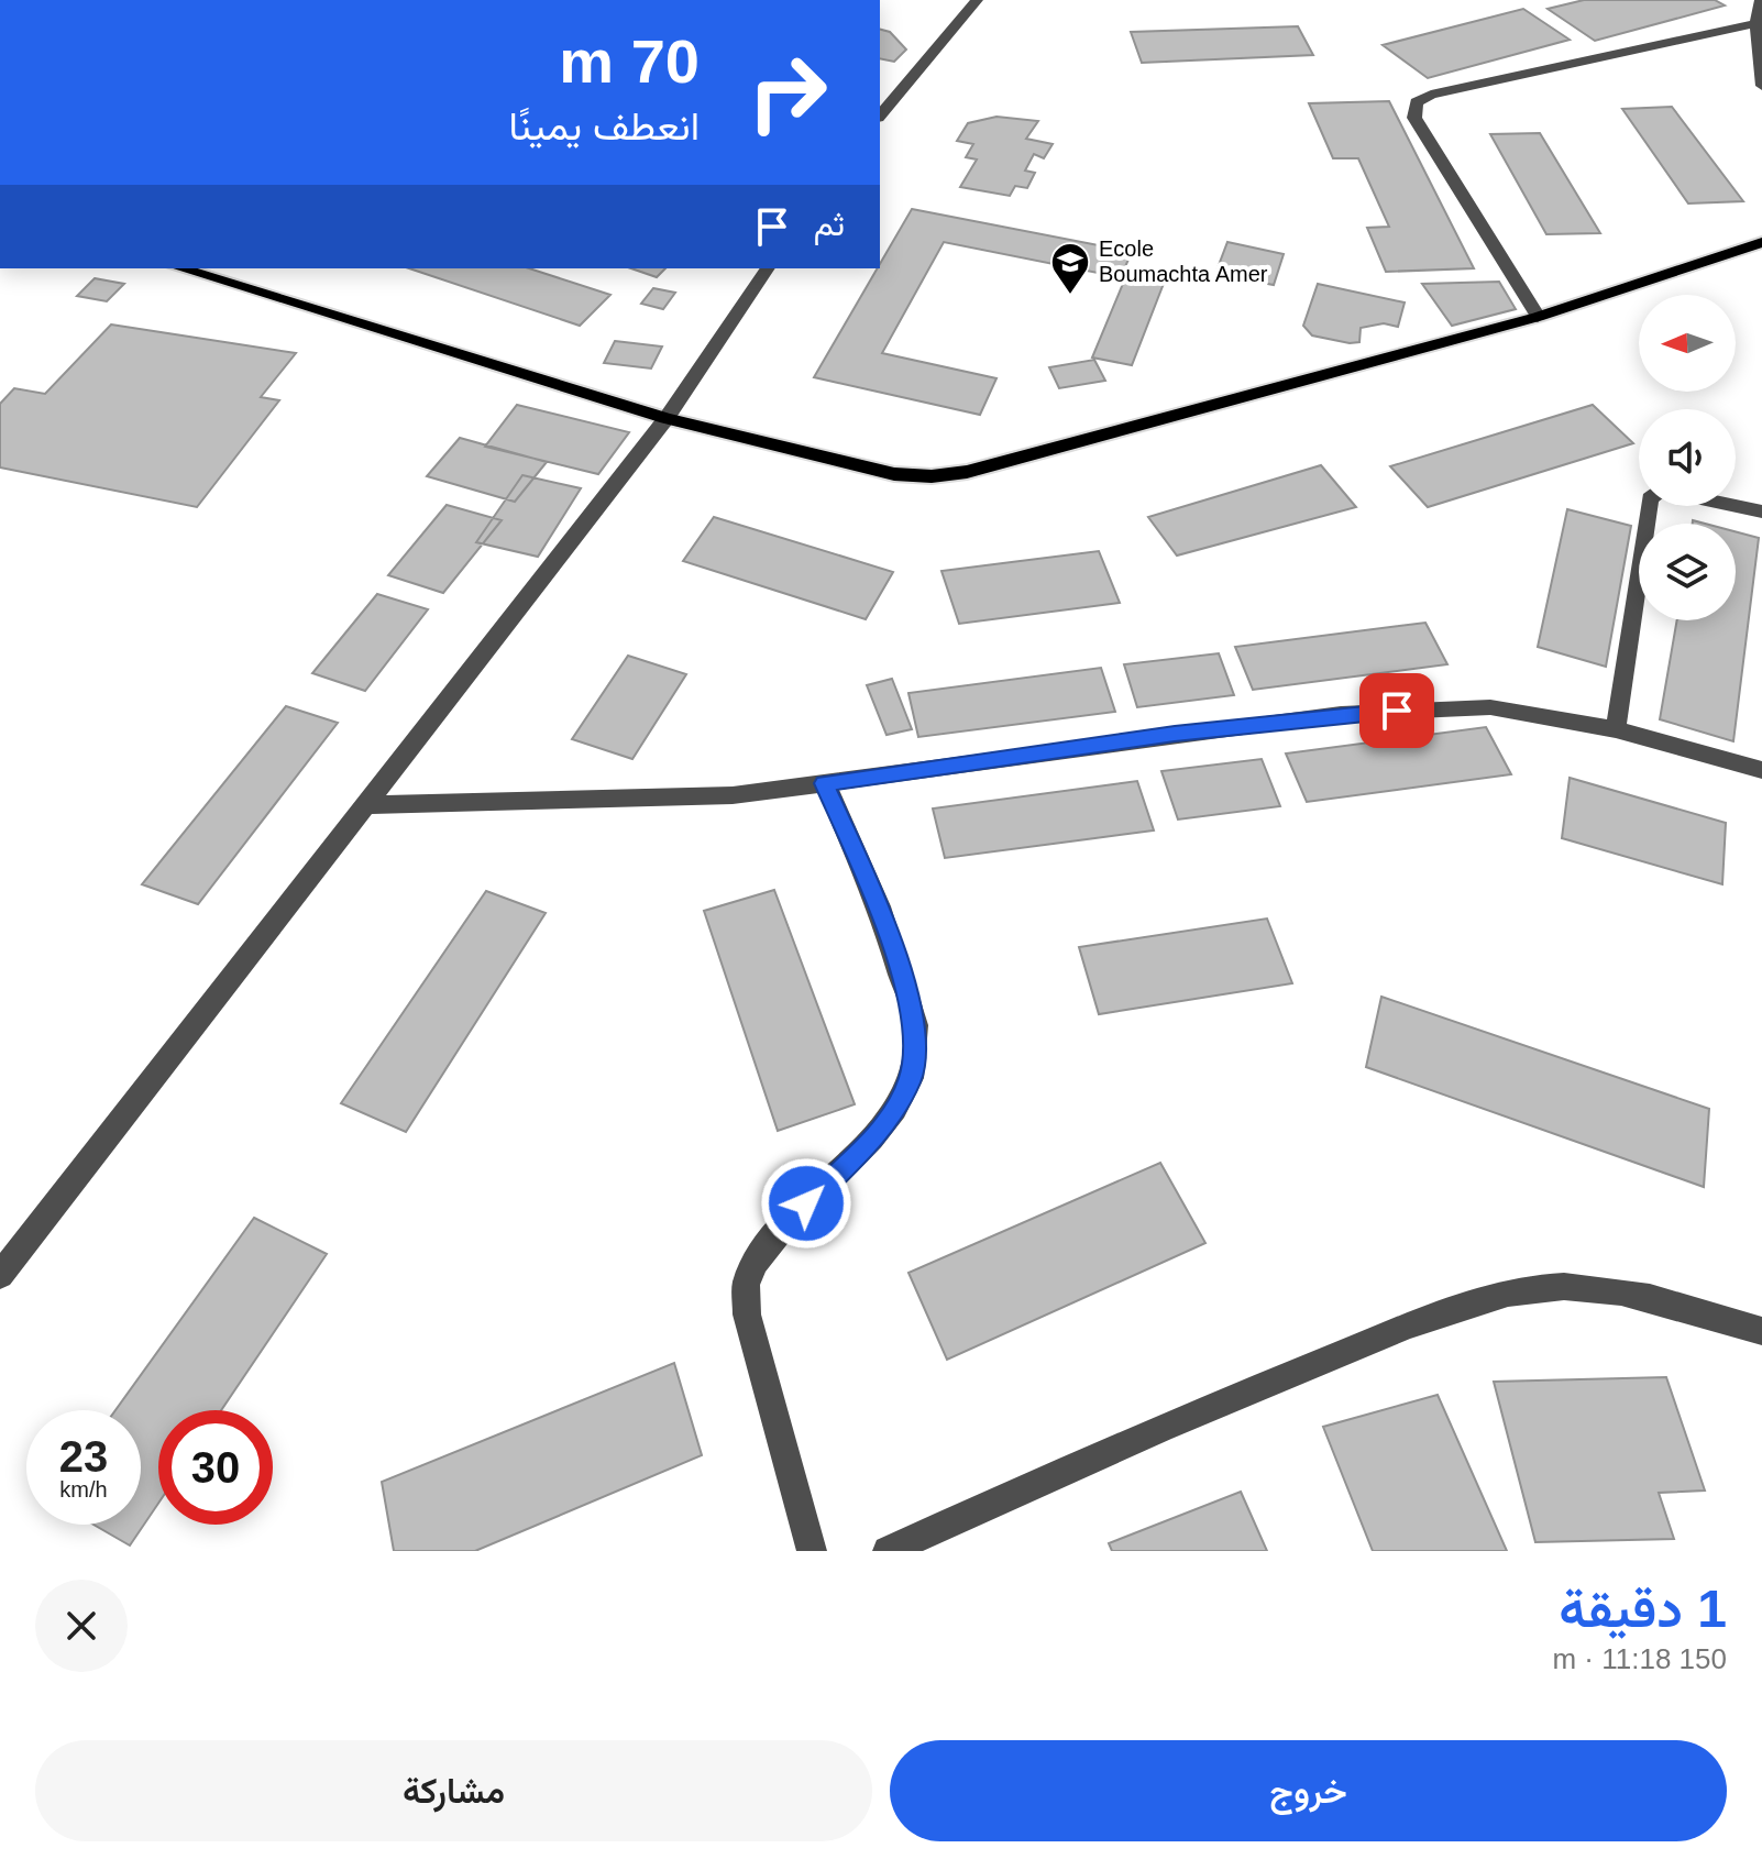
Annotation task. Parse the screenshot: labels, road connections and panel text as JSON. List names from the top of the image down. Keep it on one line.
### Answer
{"places":{"school or university":["Ecole Boumachta Amer"]},"north":"left","page":{"turn":["70 m","انعطف يمينًا"],"then":"ثم","speed":"23 km/h","limit":"30","heading":["1 دقيقة","150 m · 11:18"],"buttons":["خروج","مشاركة"]}}
